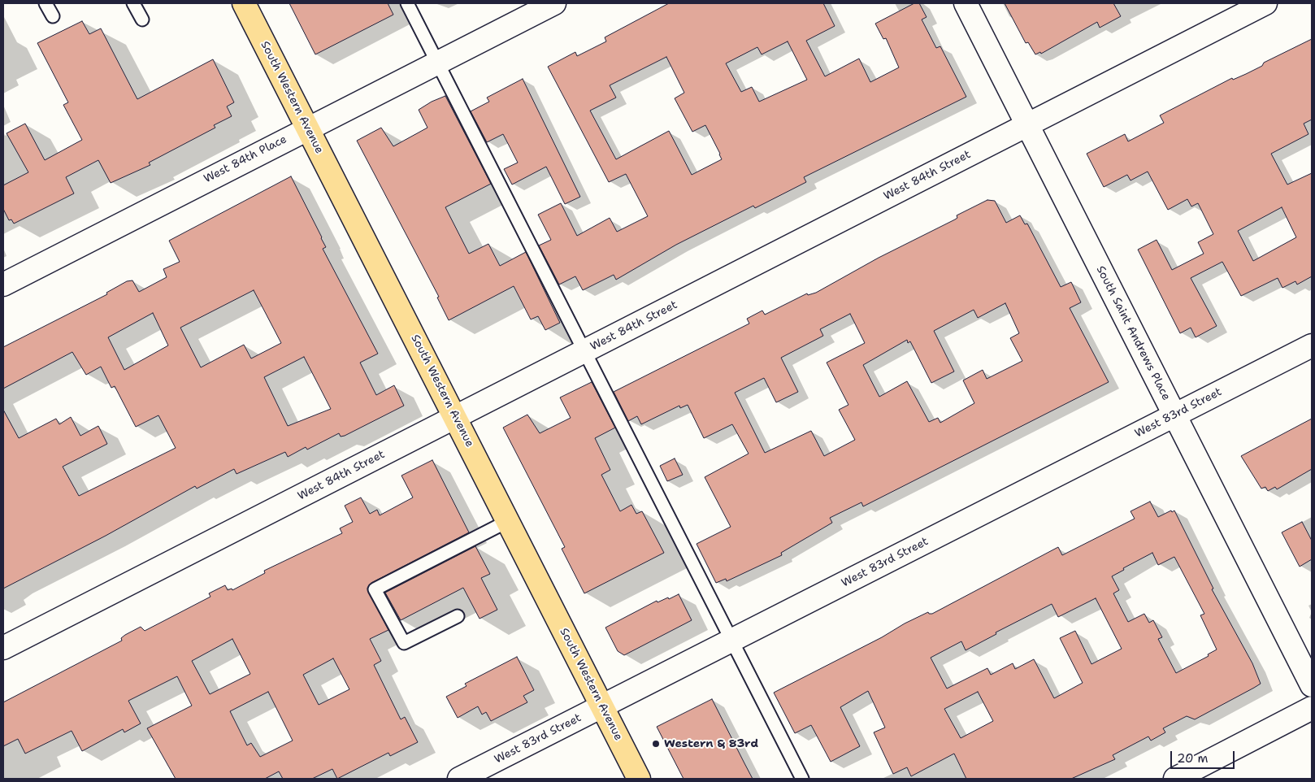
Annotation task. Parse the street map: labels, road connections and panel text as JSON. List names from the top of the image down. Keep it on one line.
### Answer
{"streets":{"main road":["South Western Avenue"],"street":["West 84th Place","West 84th Street","South Saint Andrews Place","West 83rd Street"]},"crossings":[["South Western Avenue","West 84th Place"],["South Western Avenue","West 84th Street"],["South Western Avenue","West 83rd Street"],["West 84th Street","South Saint Andrews Place"],["South Saint Andrews Place","West 83rd Street"]],"places":["Western & 83rd"],"scale_bar":"20 m"}
